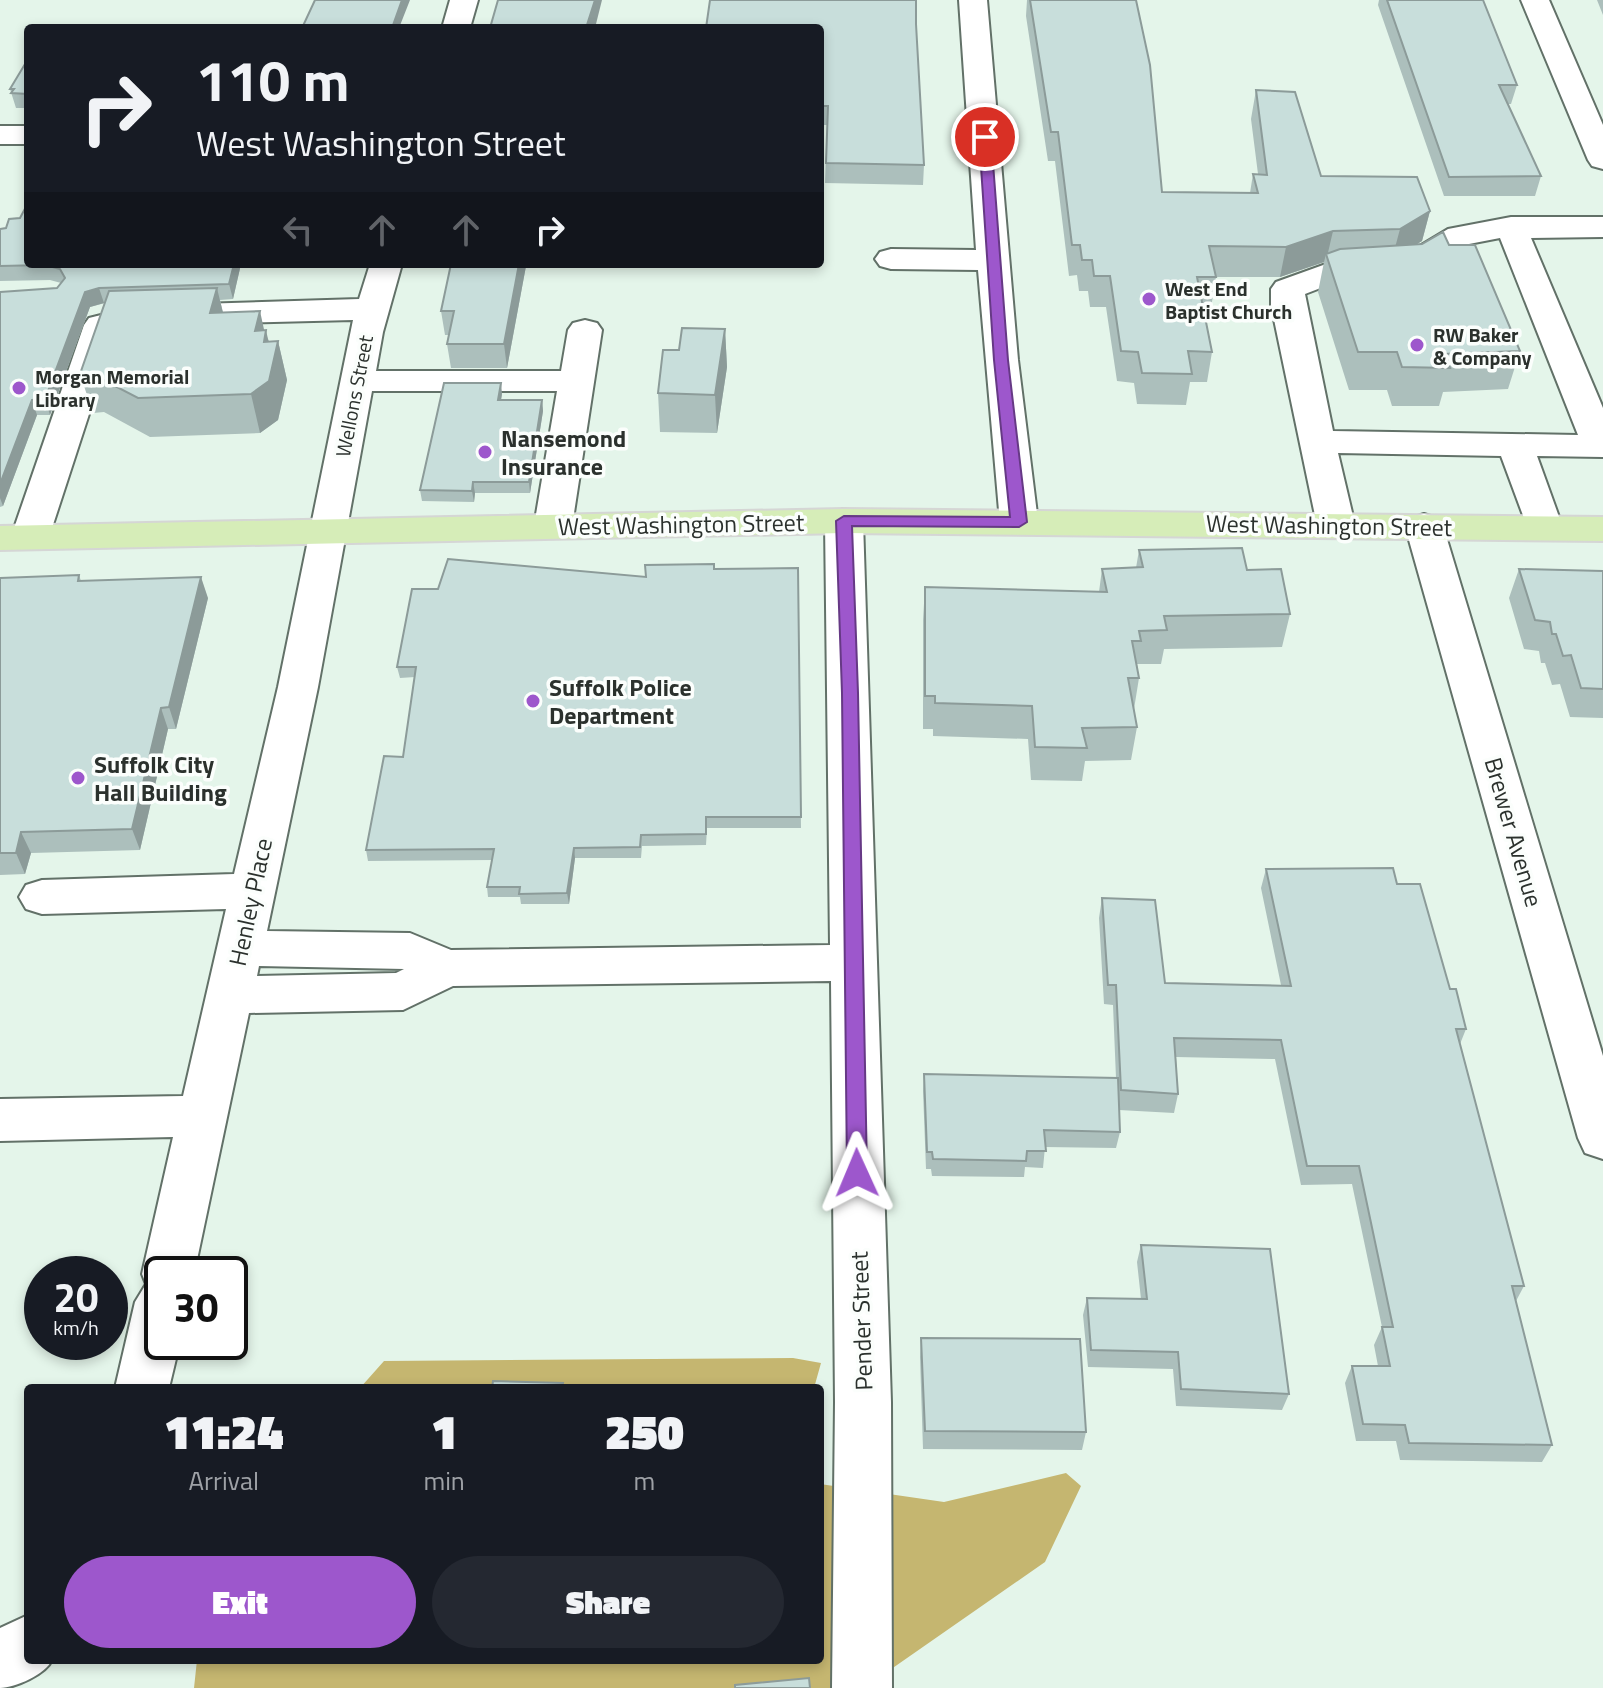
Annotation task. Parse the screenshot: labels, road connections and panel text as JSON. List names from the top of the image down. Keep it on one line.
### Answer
{"streets":{"main road":["West Washington Street"],"street":["Wellons Street","Brewer Avenue","Henley Place","Pender Street"]},"crossings":[["Wellons Street","West Washington Street"],["Wellons Street","Henley Place"],["West Washington Street","Brewer Avenue"],["West Washington Street","Henley Place"],["West Washington Street","Pender Street"]],"places":["West End Baptist Church","RW Baker & Company","Morgan Memorial Library","Nansemond Insurance","Suffolk Police Department","Suffolk City Hall Building"],"page":{"turn":["110 m","West Washington Street"],"speed":"20 km/h","limit":"30","eta":["11:24","Arrival","1","min","250","m"],"buttons":["Exit","Share"]}}
